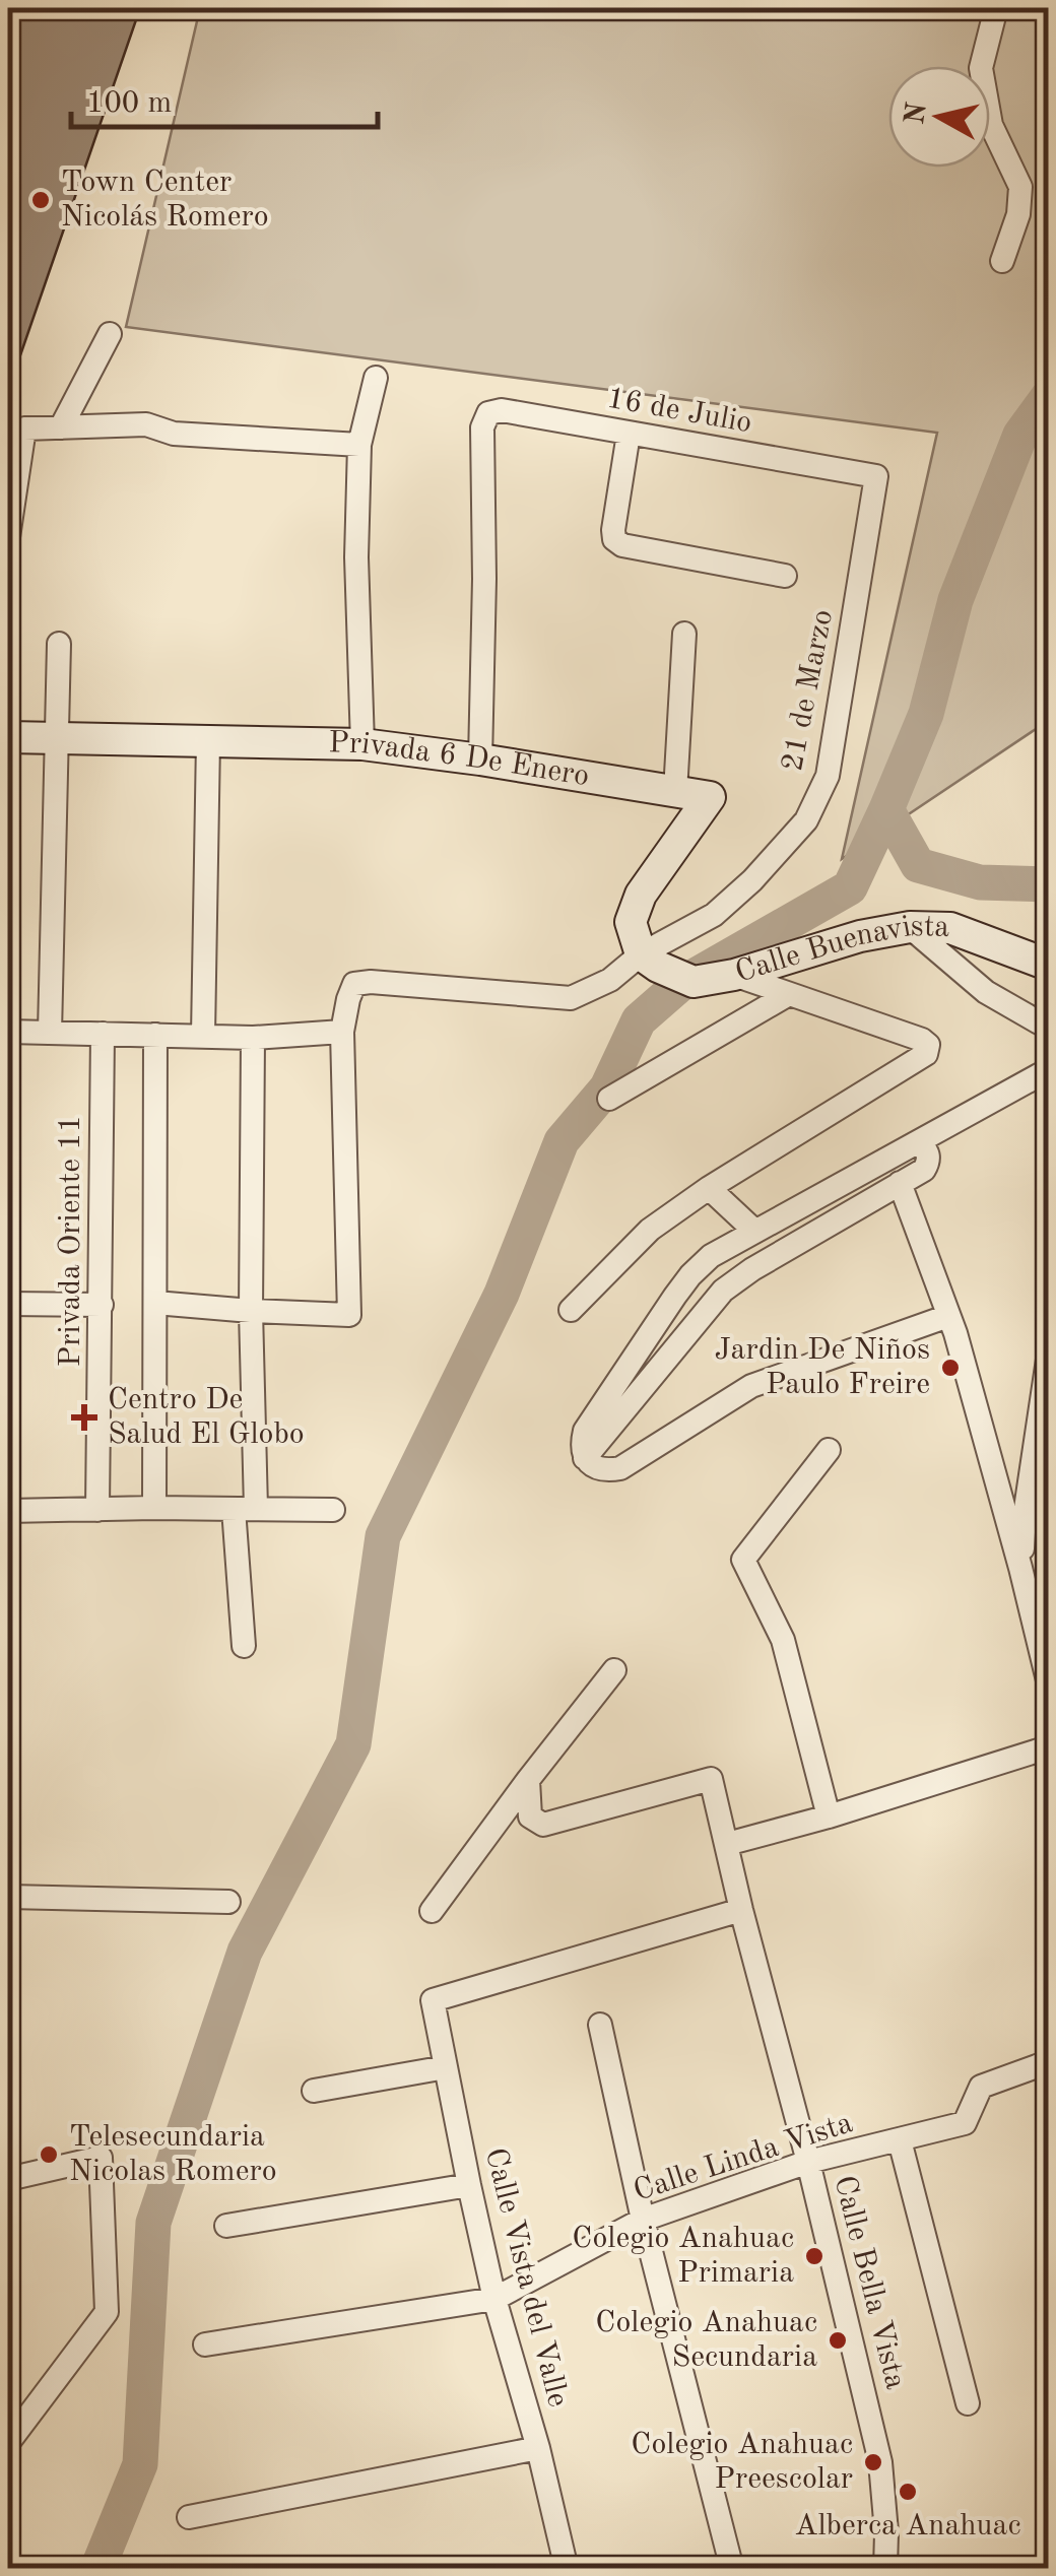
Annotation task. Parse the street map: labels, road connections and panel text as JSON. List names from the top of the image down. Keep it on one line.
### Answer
{"streets":{"street":["16 de Julio","21 de Marzo","Privada 6 De Enero","Calle Buenavista","Privada Oriente 11","Calle Linda Vista","Calle Vista del Valle","Calle Bella Vista"]},"crossings":[["16 de Julio","21 de Marzo"],["16 de Julio","Privada 6 De Enero"],["21 de Marzo","Privada 6 De Enero"],["21 de Marzo","Calle Buenavista"],["Privada 6 De Enero","Calle Buenavista"],["Calle Linda Vista","Calle Vista del Valle"],["Calle Linda Vista","Calle Bella Vista"],["Calle Vista del Valle","Calle Bella Vista"]],"places":{"other":["Town Center Nicolás Romero","Jardin De Niños Paulo Freire","Telesecundaria Nicolas Romero","Colegio Anahuac Primaria","Colegio Anahuac Secundaria","Colegio Anahuac Preescolar","Alberca Anahuac"],"health":["Centro De Salud El Globo"]},"scale_bar":"100 m","north":"left"}
